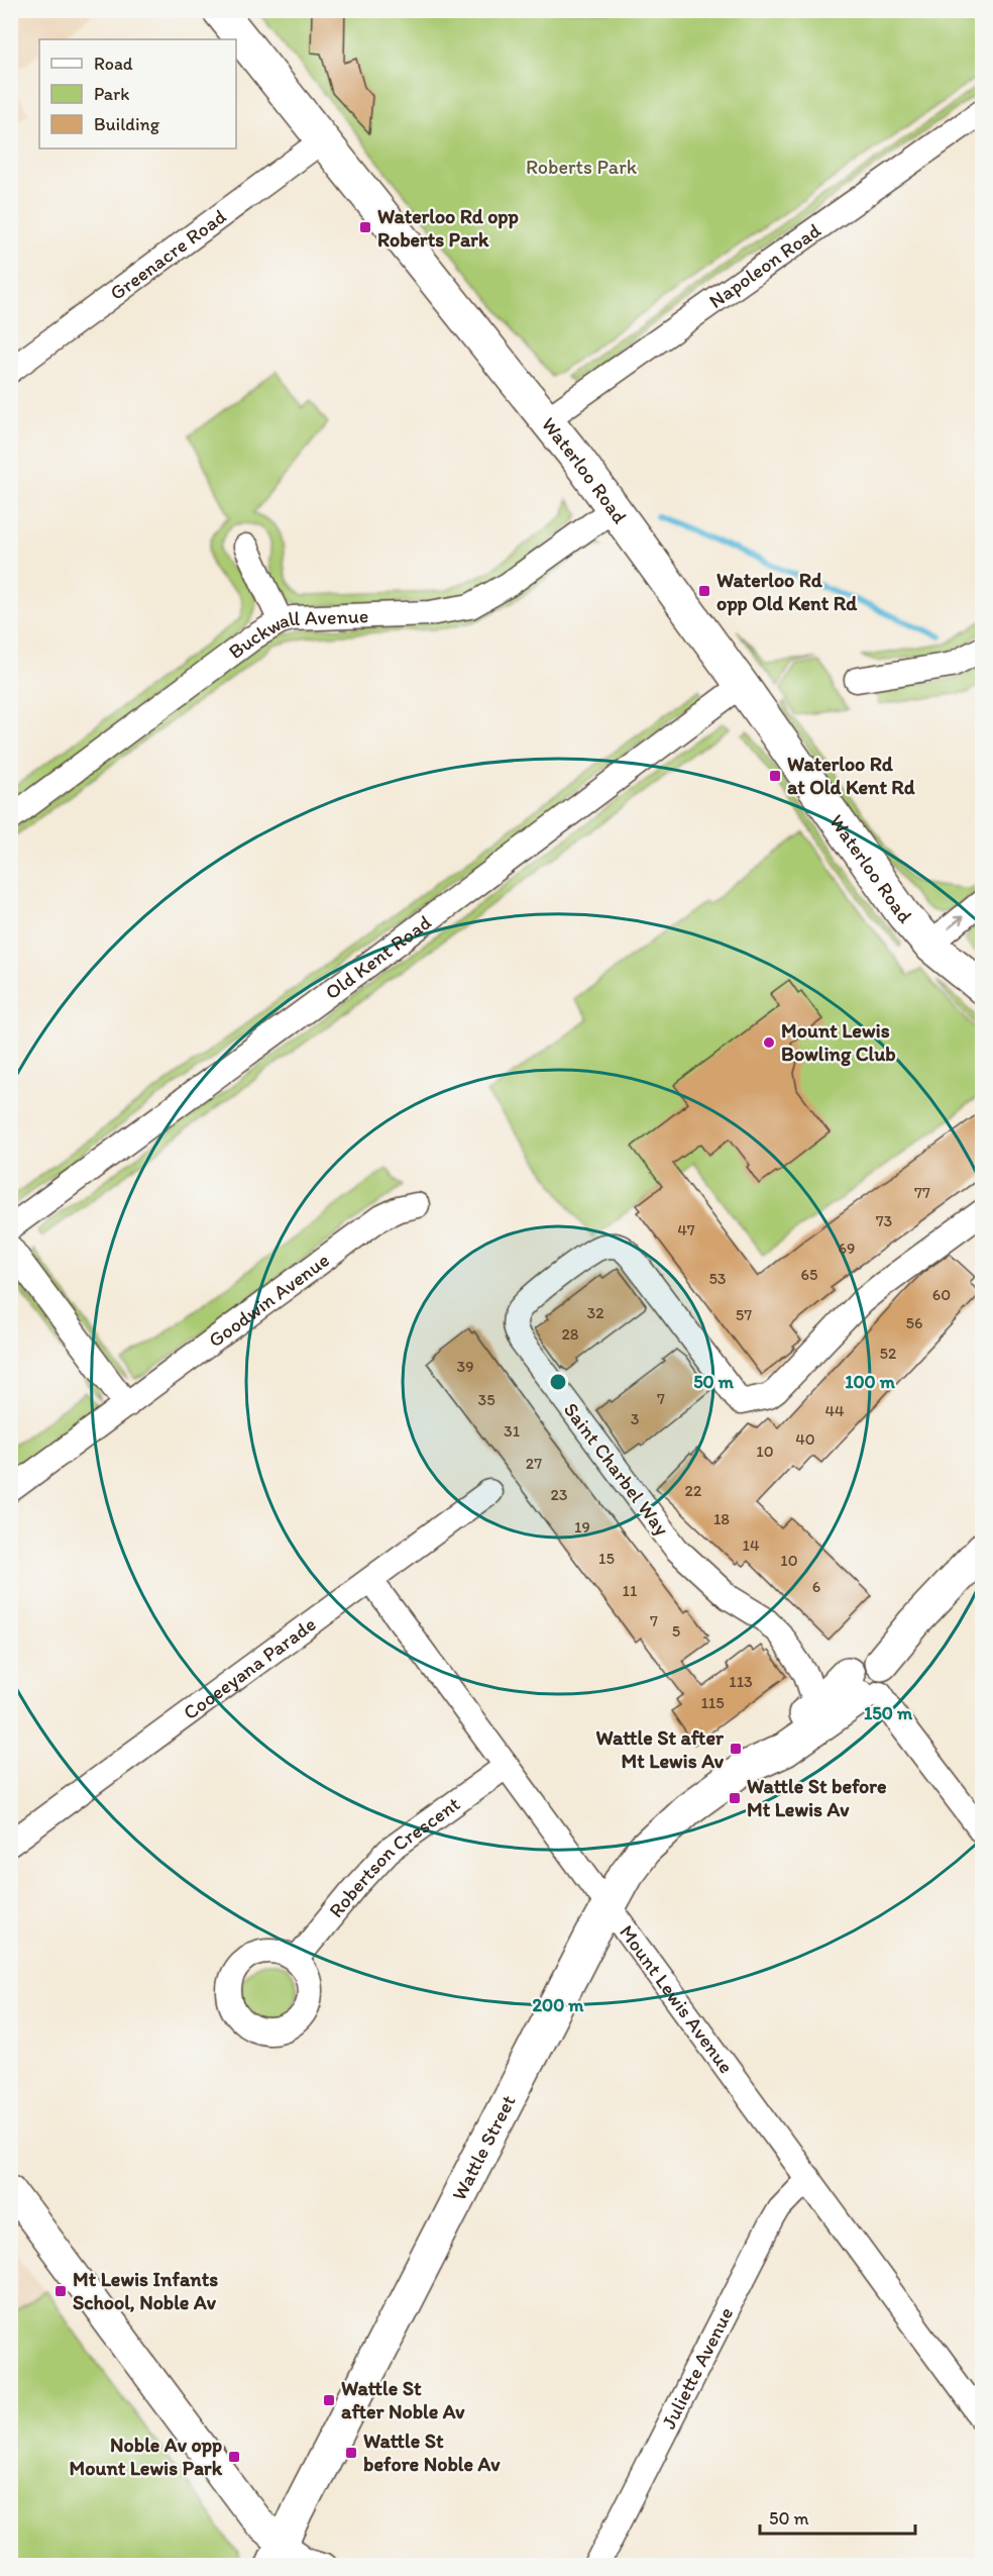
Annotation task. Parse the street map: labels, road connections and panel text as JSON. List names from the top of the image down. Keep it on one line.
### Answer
{"streets":{"main road":["Waterloo Road","Wattle Street"],"street":["Greenacre Road","Napoleon Road","Buckwall Avenue","Old Kent Road","Goodwin Avenue","Saint Charbel Way","Cooeeyana Parade","Robertson Crescent","Mount Lewis Avenue","Juliette Avenue"]},"crossings":[["Greenacre Road","Waterloo Road"],["Napoleon Road","Waterloo Road"],["Waterloo Road","Buckwall Avenue"],["Waterloo Road","Old Kent Road"],["Saint Charbel Way","Wattle Street"],["Cooeeyana Parade","Mount Lewis Avenue"],["Robertson Crescent","Mount Lewis Avenue"],["Mount Lewis Avenue","Wattle Street"],["Mount Lewis Avenue","Juliette Avenue"]],"parks":["Roberts Park"],"places":{"transit":["Waterloo Rd opp Roberts Park","Waterloo Rd opp Old Kent Rd","Waterloo Rd at Old Kent Rd","Wattle St after Mt Lewis Av","Wattle St before Mt Lewis Av","Mt Lewis Infants School, Noble Av","Wattle St after Noble Av","Wattle St before Noble Av","Noble Av opp Mount Lewis Park"],"other":["Mount Lewis Bowling Club"]},"house_numbers":["77","73","47","69","65","53","60","32","57","56","28","52","39","7","35","44","3","31","40","10","27","22","23","18","19","14","15","10","6","11","7","5","113","115"],"legend":["Road","Park","Building"],"scale_bar":"50 m","rings":["50 m","100 m","150 m","200 m"]}
